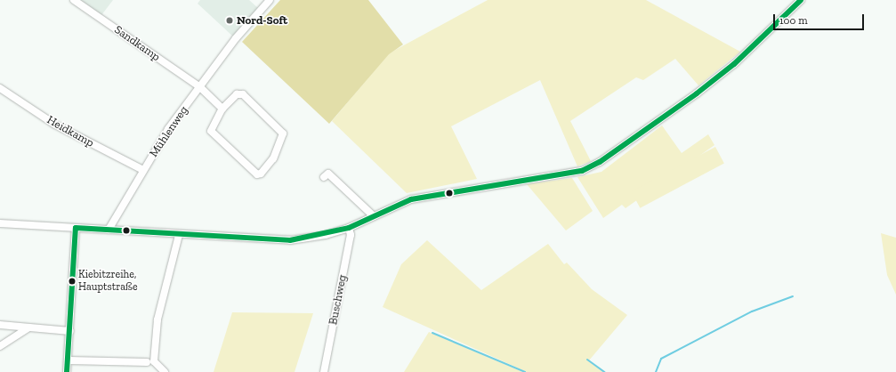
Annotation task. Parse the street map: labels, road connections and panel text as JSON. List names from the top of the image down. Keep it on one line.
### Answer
{"streets":{"street":["Sandkamp","Heidkamp","Mühlenweg","Buschweg"]},"crossings":[["Sandkamp","Mühlenweg"],["Heidkamp","Mühlenweg"]],"places":["Nord-Soft","Kiebitzreihe, Hauptstraße"],"scale_bar":"100 m"}
